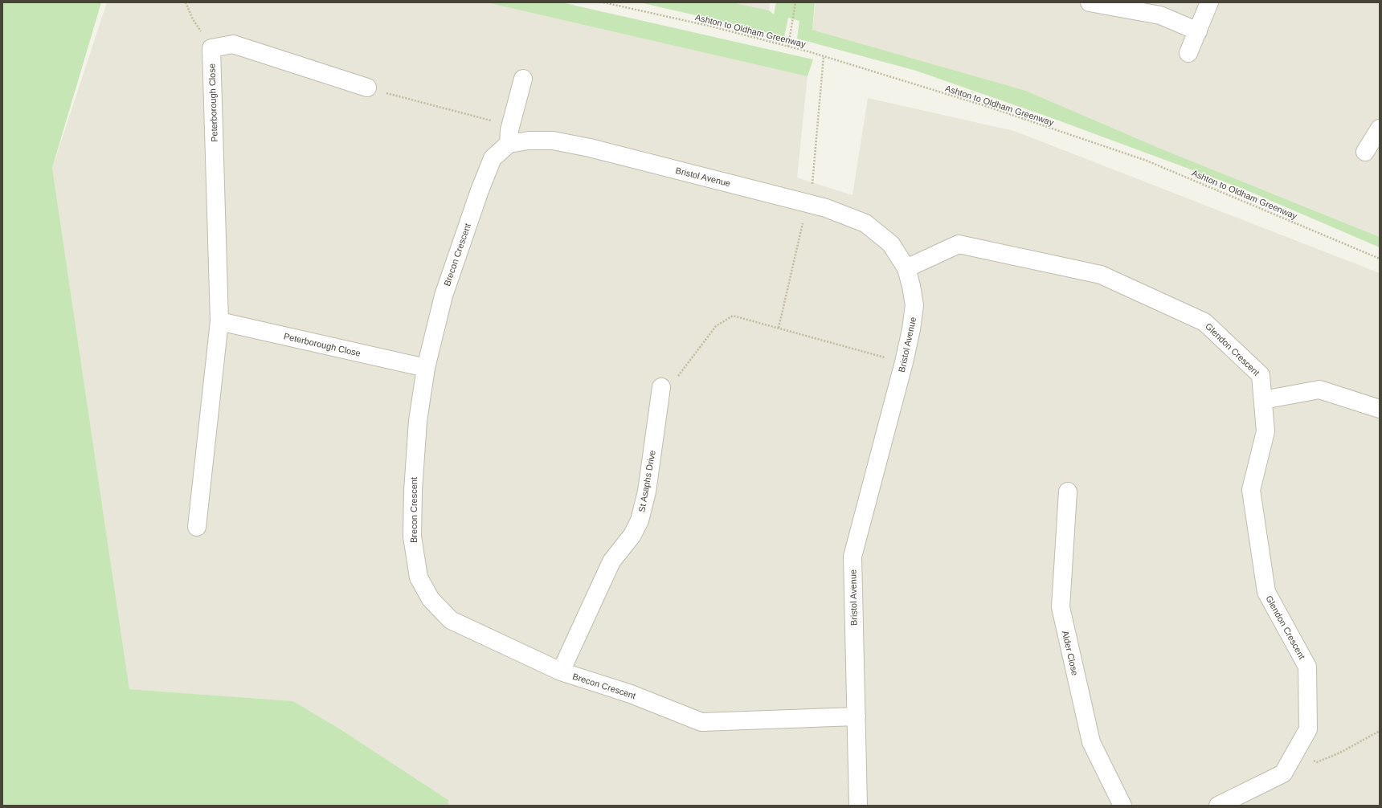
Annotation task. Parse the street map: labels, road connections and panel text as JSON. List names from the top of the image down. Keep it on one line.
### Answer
{"streets":{"street":["Peterborough Close","Bristol Avenue","Brecon Crescent","Glendon Crescent","St Asaphs Drive","Alder Close"],"path":["Ashton to Oldham Greenway"]},"crossings":[["Peterborough Close","Brecon Crescent"],["Bristol Avenue","Brecon Crescent"],["Bristol Avenue","Glendon Crescent"],["Brecon Crescent","St Asaphs Drive"]]}
